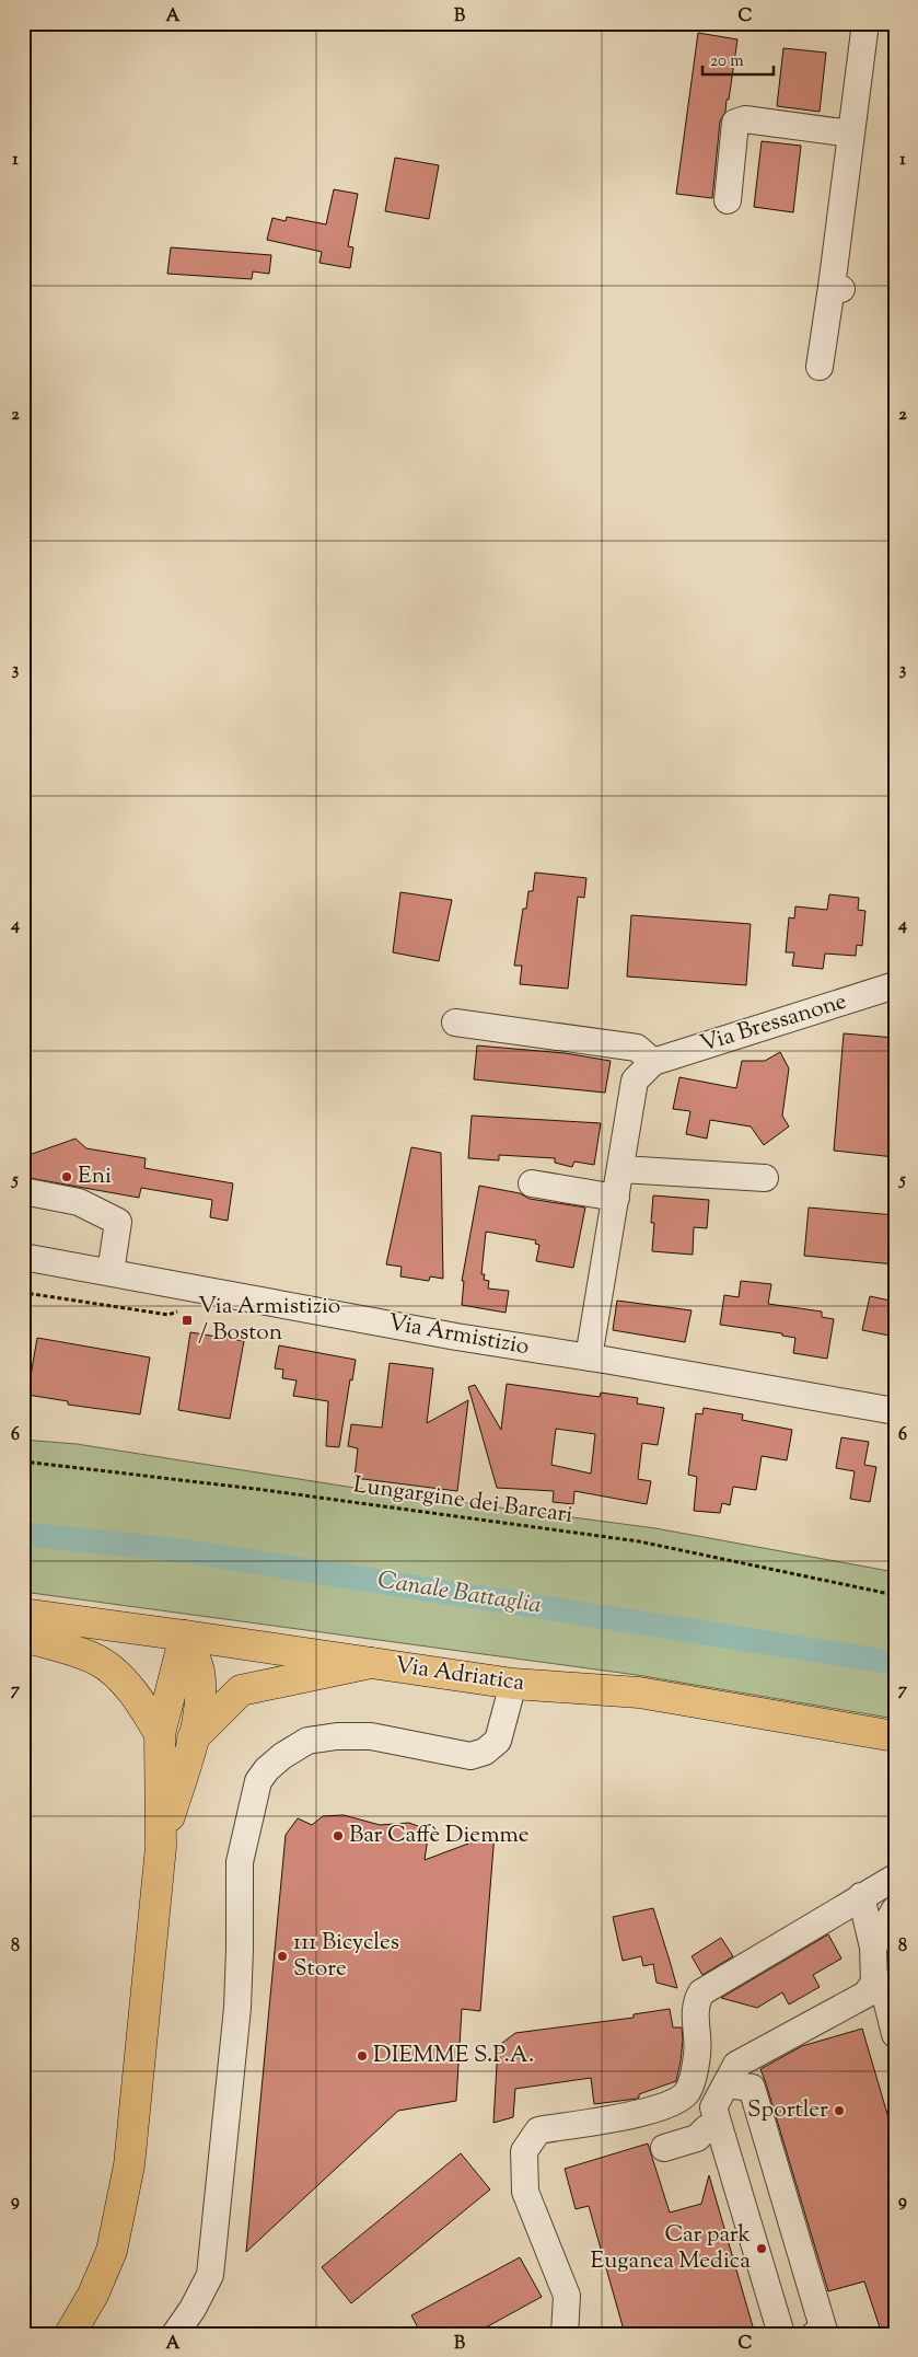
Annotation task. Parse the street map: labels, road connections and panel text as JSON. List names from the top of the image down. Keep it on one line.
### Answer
{"streets":{"main road":["Via Adriatica"],"street":["Via Bressanone","Via Armistizio"],"path":["Lungargine dei Barcari"]},"crossings":[["Via Bressanone","Via Armistizio"]],"water":["Canale Battaglia"],"places":{"other":["Eni","Bar Caffè Diemme","111 Bicycles Store","DIEMME S.P.A.","Sportler","Car park Euganea Medica"],"transit":["Via Armistizio / Boston"]},"scale_bar":"20 m","grid":{"columns":["A","B","C"],"rows":["1","2","3","4","5","6","7","8","9"]}}
